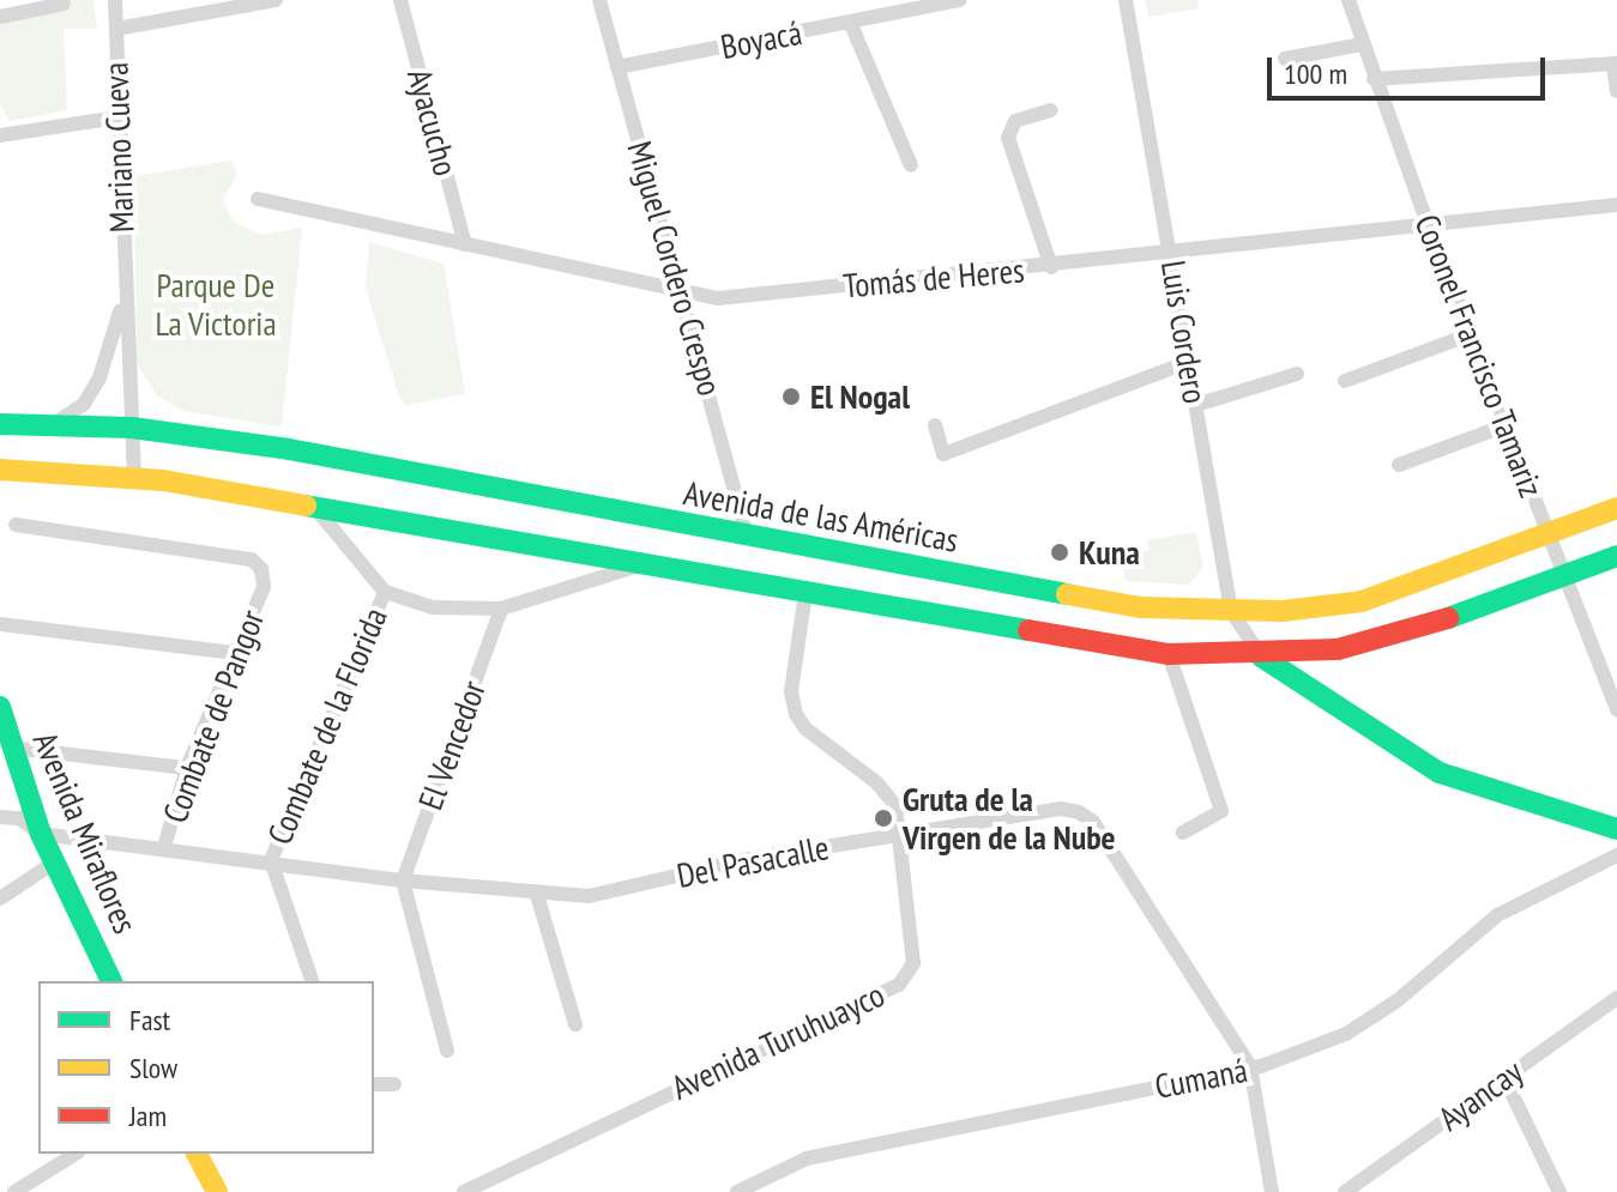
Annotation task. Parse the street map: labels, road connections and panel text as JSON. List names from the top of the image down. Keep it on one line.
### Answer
{"streets":{"main road":["Avenida de las Américas","Avenida Miraflores"],"street":["Boyacá","Ayacucho","Mariano Cueva","Miguel Cordero Crespo","Tomás de Heres","Luis Cordero","Coronel Francisco Tamariz","Combate de Pangor","Combate de la Florida","El Vencedor","Del Pasacalle","Avenida Turuhuayco","Cumaná","Ayancay"]},"crossings":[["Boyacá","Miguel Cordero Crespo"],["Ayacucho","Tomás de Heres"],["Mariano Cueva","Avenida de las Américas"],["Miguel Cordero Crespo","Tomás de Heres"],["Miguel Cordero Crespo","Avenida de las Américas"],["Tomás de Heres","Luis Cordero"],["Tomás de Heres","Coronel Francisco Tamariz"],["Luis Cordero","Avenida de las Américas"],["Coronel Francisco Tamariz","Avenida de las Américas"],["Combate de Pangor","Del Pasacalle"],["Combate de la Florida","Del Pasacalle"],["El Vencedor","Del Pasacalle"],["Avenida Miraflores","Del Pasacalle"],["Del Pasacalle","Avenida Turuhuayco"],["Del Pasacalle","Cumaná"]],"parks":["Parque De La Victoria"],"places":["El Nogal","Kuna","Gruta de la Virgen de la Nube"],"legend":["Fast","Slow","Jam"],"scale_bar":"100 m"}
